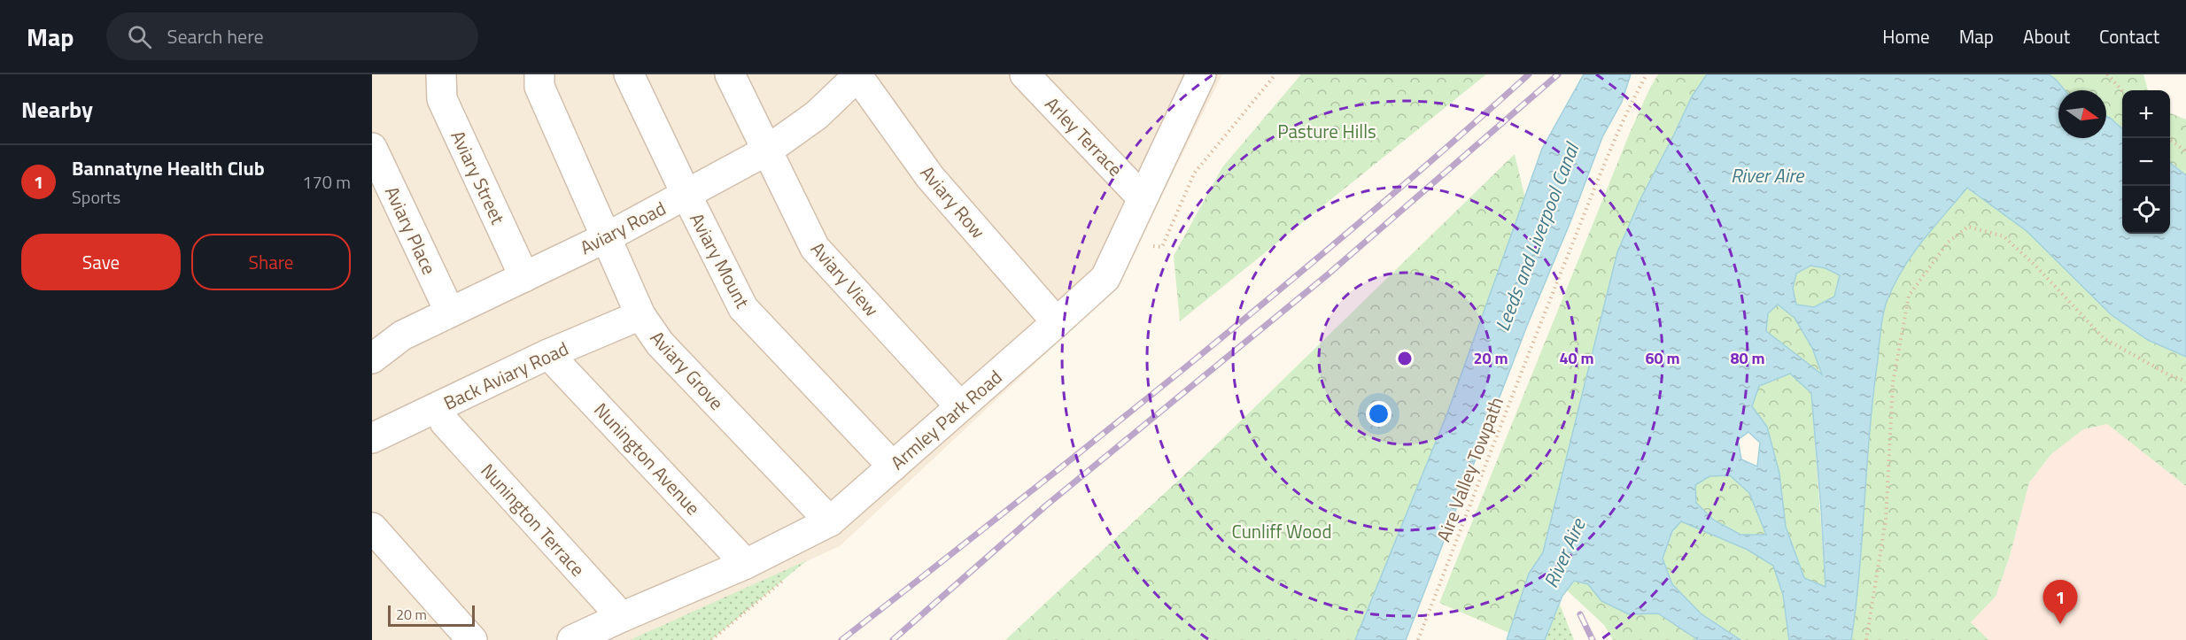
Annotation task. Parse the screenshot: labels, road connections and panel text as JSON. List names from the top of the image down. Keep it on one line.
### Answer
{"streets":{"street":["Arley Terrace","Aviary Street","Aviary Row","Aviary Road","Aviary Place","Aviary Mount","Aviary View","Aviary Grove","Back Aviary Road","Armley Park Road","Nunington Avenue","Nunington Terrace"],"path":["Aire Valley Towpath"]},"crossings":[["Arley Terrace","Armley Park Road"],["Aviary Street","Aviary Road"],["Aviary Row","Aviary Road"],["Aviary Row","Armley Park Road"],["Aviary Road","Aviary Place"],["Aviary Road","Aviary Mount"],["Aviary Road","Aviary View"],["Aviary Road","Aviary Grove"],["Aviary Mount","Armley Park Road"],["Aviary View","Armley Park Road"],["Aviary Grove","Back Aviary Road"],["Aviary Grove","Armley Park Road"],["Back Aviary Road","Nunington Avenue"],["Armley Park Road","Nunington Avenue"],["Armley Park Road","Nunington Terrace"]],"water":["River Aire","Leeds and Liverpool Canal"],"parks":["Pasture Hills","Cunliff Wood"],"scale_bar":"20 m","north":"right","page":{"header":"Map","search":"Search here","nav":["Home","Map","About","Contact"],"heading":"Nearby","map_buttons":["+","−"],"list":[{"mark":"1","name":"Bannatyne Health Club","note":"Sports","value":"170 m"}],"buttons":["Save","Share"],"pins":"1","scale":"20 m"},"rings":["20 m","40 m","60 m","80 m"]}
